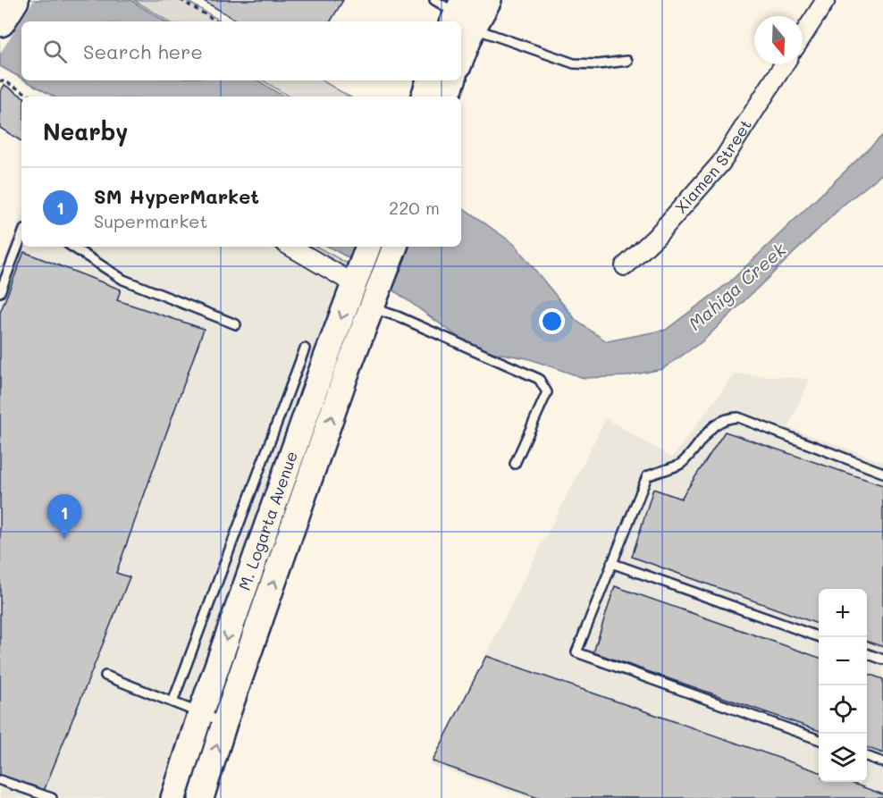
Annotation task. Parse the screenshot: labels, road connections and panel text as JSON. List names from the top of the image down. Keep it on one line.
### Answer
{"streets":{"main road":["M. Logarta Avenue"],"street":["Xiamen Street"]},"water":["Mahiga Creek"],"north":"bottom","page":{"search":"Search here","heading":"Nearby","list":[{"mark":"1","name":"SM HyperMarket","note":"Supermarket","value":"220 m"}],"pins":"1","map_buttons":["+","−"]}}
